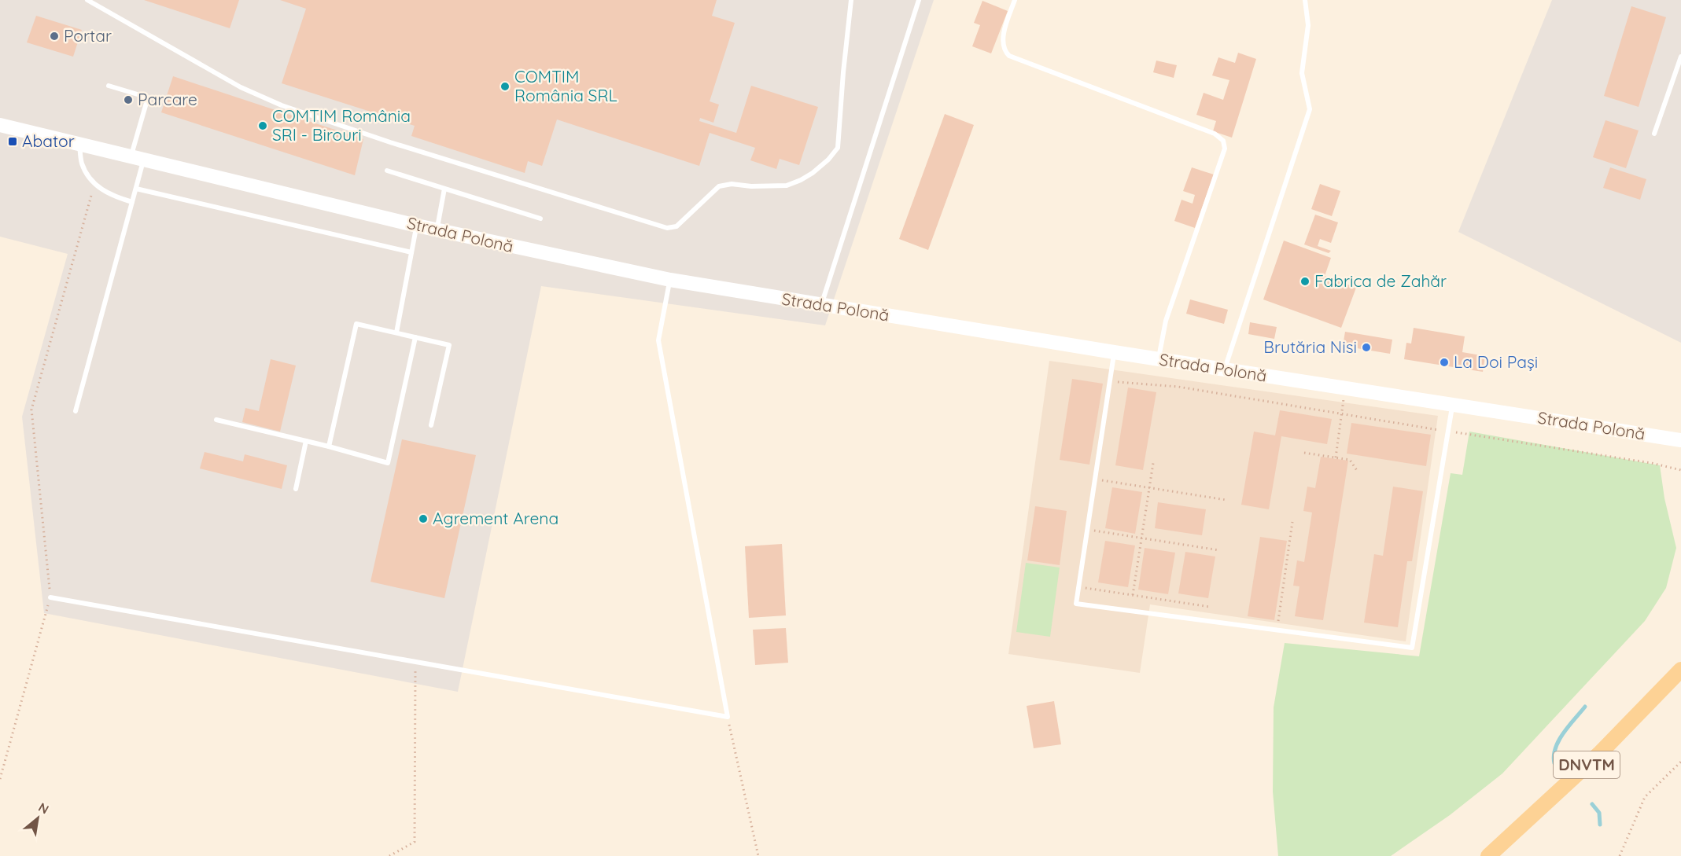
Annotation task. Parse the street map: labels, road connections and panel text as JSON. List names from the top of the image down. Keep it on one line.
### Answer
{"streets":{"main road":["Strada Polonă","DNVTM"]},"places":{"other":["Portar","COMTIM România SRL","Parcare","COMTIM România SRI - Birouri","Fabrica de Zahăr","Brutăria Nisi","La Doi Pași","Agrement Arena"],"transit":["Abator"]},"north":"top right"}
